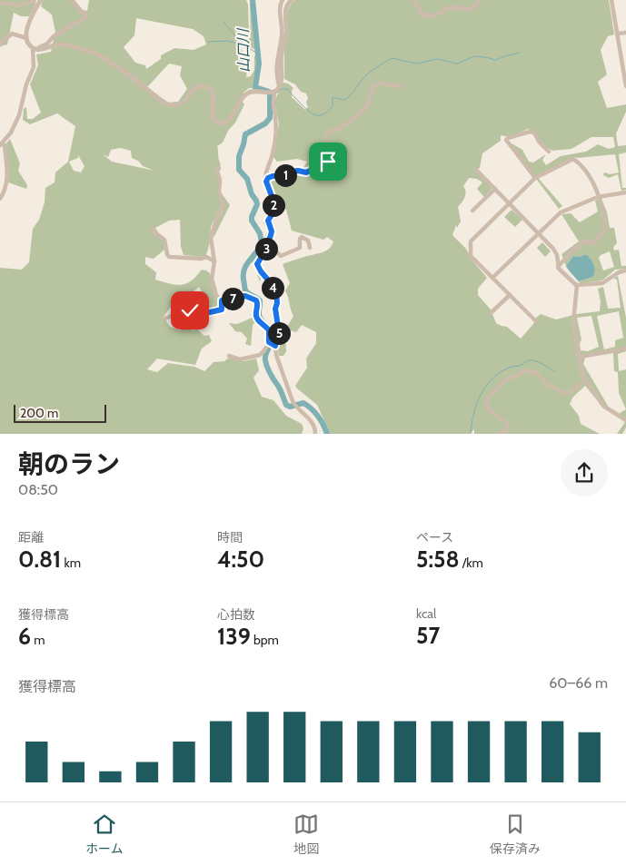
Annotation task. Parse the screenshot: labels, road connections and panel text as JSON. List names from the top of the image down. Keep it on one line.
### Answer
{"water":["山口川"],"scale_bar":"200 m","page":{"pins":["1","2","3","4","7","5"],"scale":"200 m","heading":["朝のラン","08:50"],"stats":[["距離","0.81 km"],["時間","4:50"],["ペース","5:58 /km"],["獲得標高","6 m"],["心拍数","139 bpm"],["kcal","57"]],"chart":["獲得標高","60–66 m"],"tabs":["ホーム","地図","保存済み"]}}
